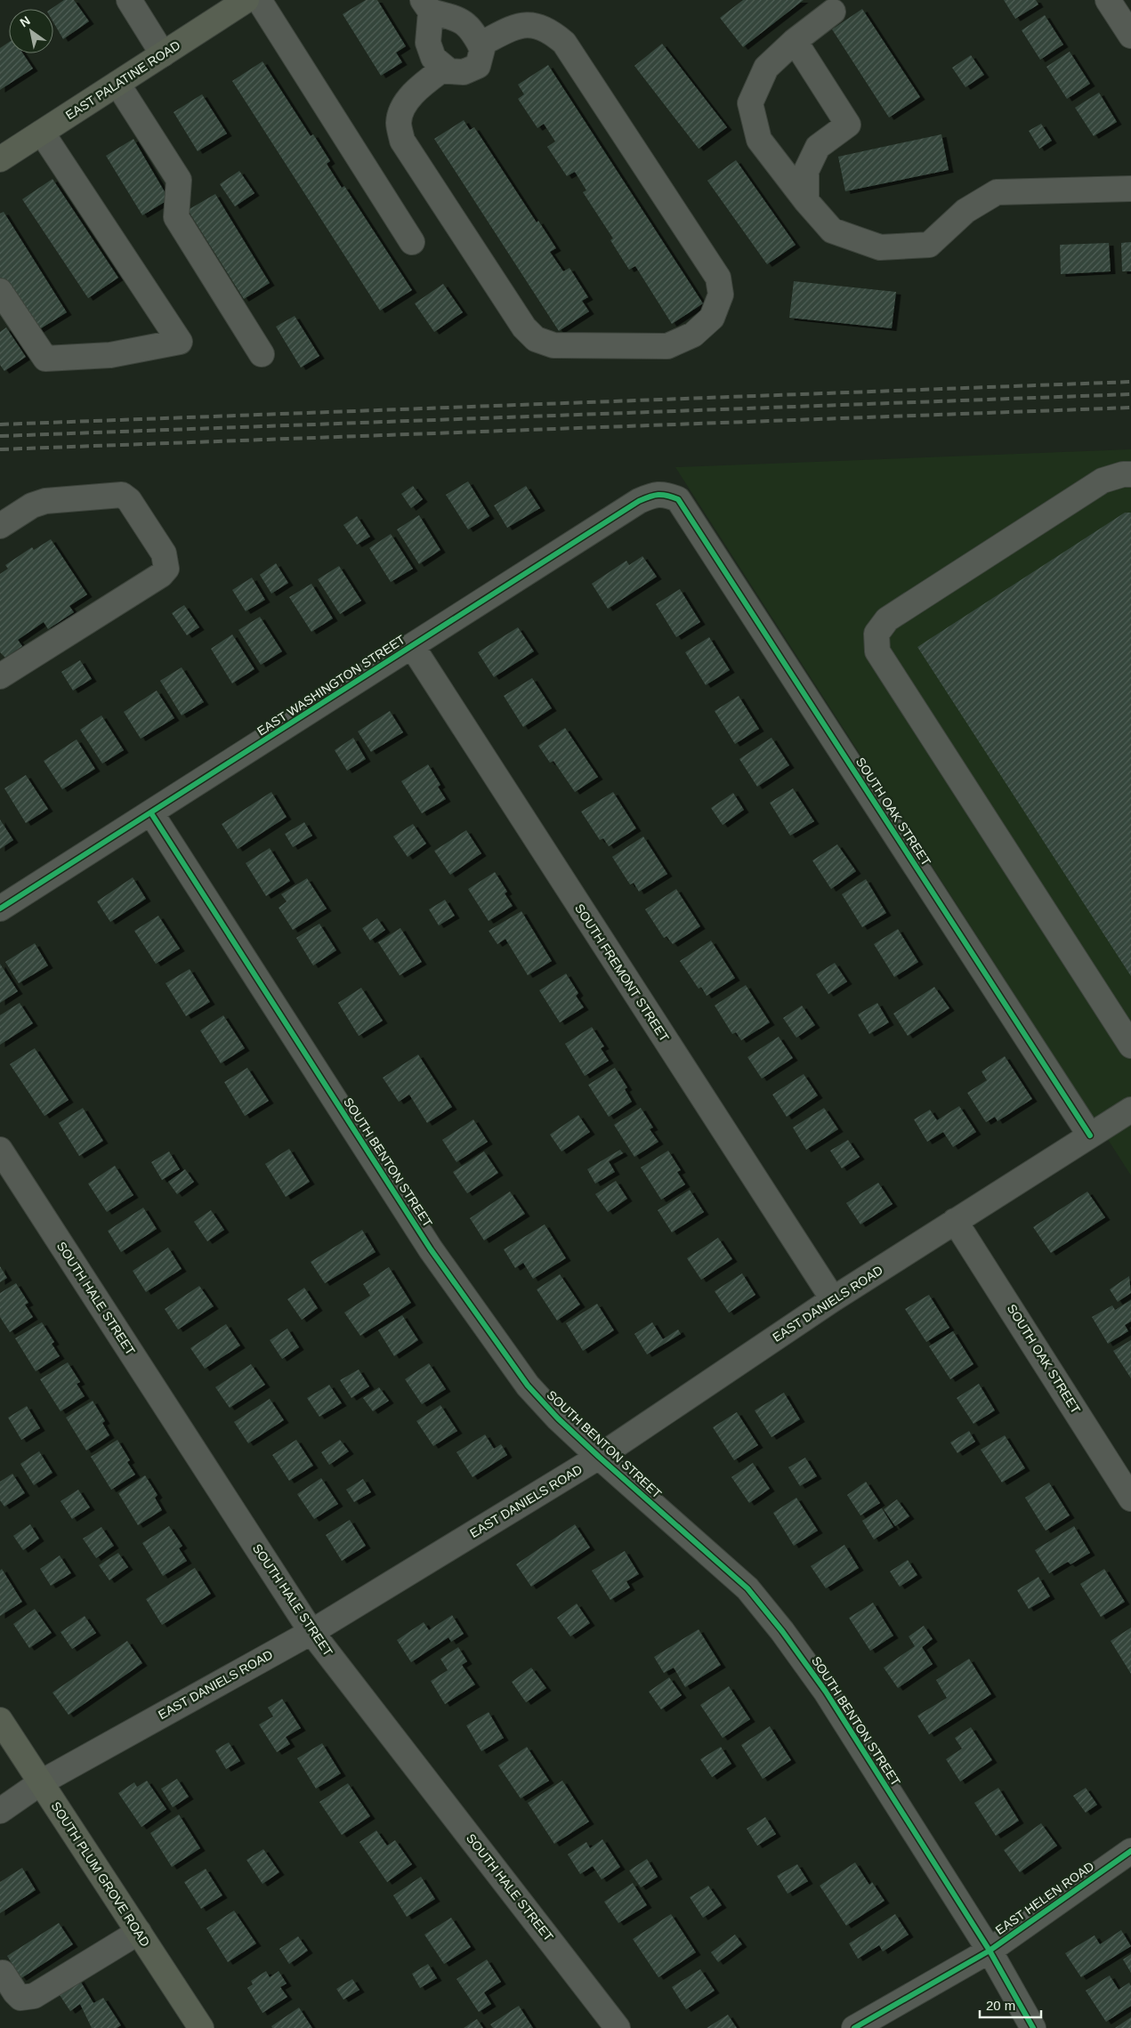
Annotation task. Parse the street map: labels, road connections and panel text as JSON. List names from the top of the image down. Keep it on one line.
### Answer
{"streets":{"main road":["EAST PALATINE ROAD","SOUTH PLUM GROVE ROAD"],"street":["EAST WASHINGTON STREET","SOUTH OAK STREET","SOUTH FREMONT STREET","SOUTH BENTON STREET","SOUTH HALE STREET","EAST DANIELS ROAD","EAST HELEN ROAD"]},"crossings":[["EAST WASHINGTON STREET","SOUTH OAK STREET"],["EAST WASHINGTON STREET","SOUTH FREMONT STREET"],["EAST WASHINGTON STREET","SOUTH BENTON STREET"],["SOUTH OAK STREET","EAST DANIELS ROAD"],["SOUTH FREMONT STREET","EAST DANIELS ROAD"],["SOUTH BENTON STREET","EAST DANIELS ROAD"],["SOUTH BENTON STREET","EAST HELEN ROAD"],["SOUTH HALE STREET","EAST DANIELS ROAD"],["EAST DANIELS ROAD","SOUTH PLUM GROVE ROAD"]],"scale_bar":"20 m","north":"top left"}
